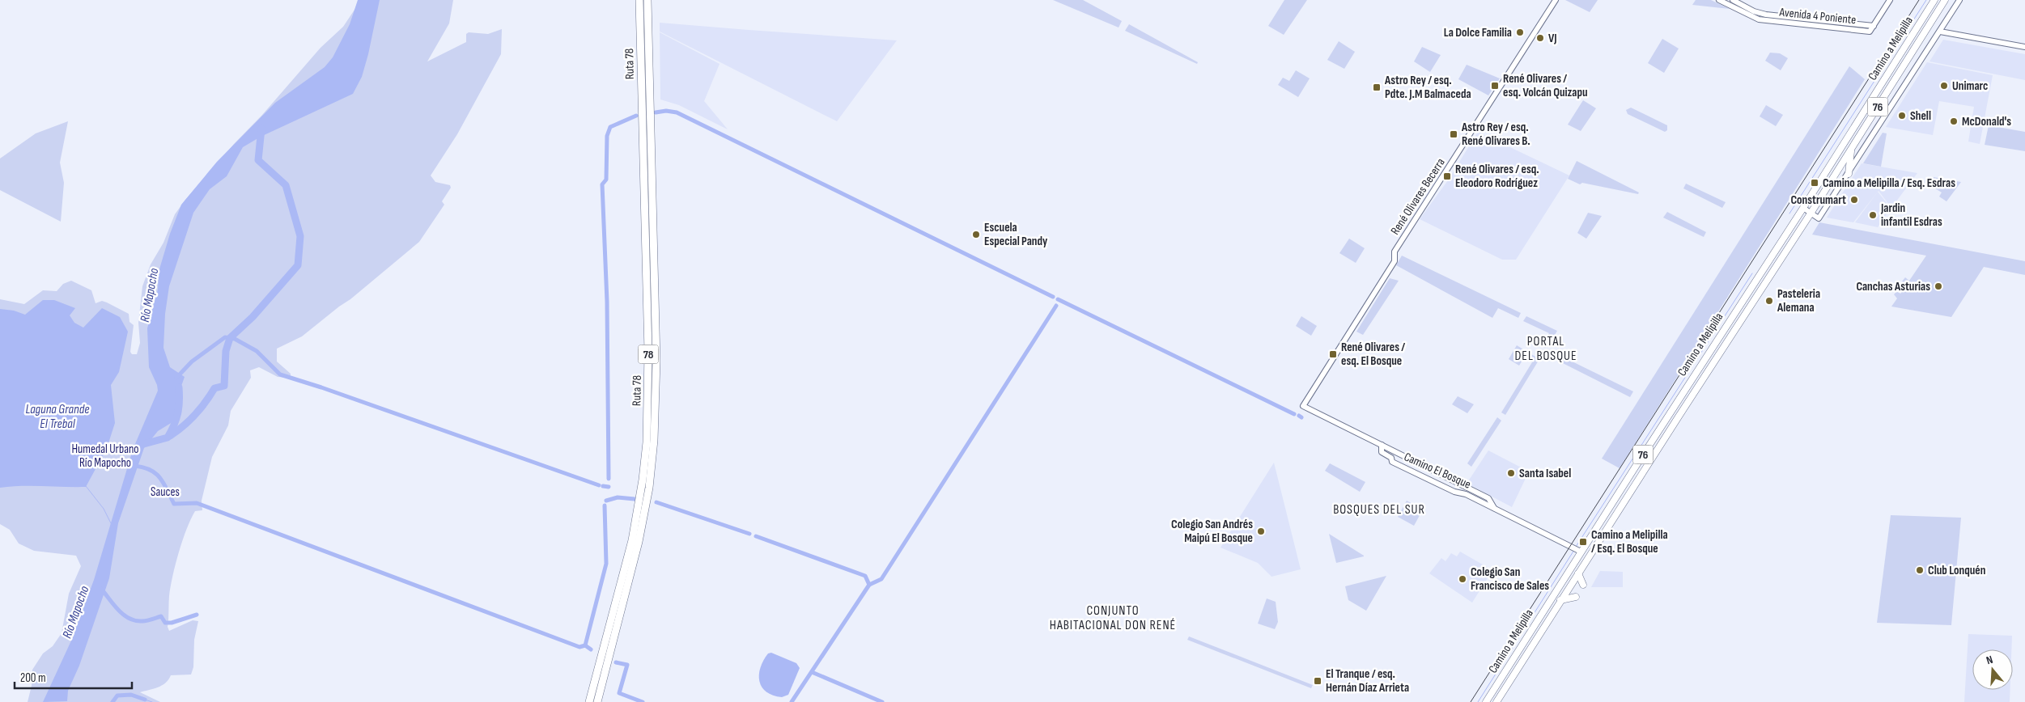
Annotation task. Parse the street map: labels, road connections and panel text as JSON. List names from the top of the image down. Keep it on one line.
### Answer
{"streets":{"highway":["Ruta 78","78"],"main road":["Camino a Melipilla","76"],"street":["Avenida 4 Poniente","René Olivares Becerra","Camino El Bosque"]},"crossings":[["Camino a Melipilla","Camino El Bosque"],["René Olivares Becerra","Camino El Bosque"]],"districts":["PORTAL DEL BOSQUE","BOSQUES DEL SUR","CONJUNTO HABITACIONAL DON RENÉ"],"water":["Río Mapocho","Laguna Grande El Trebal"],"parks":["Humedal Urbano Río Mapocho","Sauces"],"places":{"other":["La Dolce Familia","VJ","Unimarc","Shell","McDonald's","Construmart","Jardin infantil Esdras","Escuela Especial Pandy","Canchas Asturias","Pasteleria Alemana","Santa Isabel","Colegio San Andrés Maipú El Bosque","Club Lonquén","Colegio San Francisco de Sales"],"transit":["René Olivares / esq. Volcán Quizapu","Astro Rey / esq. Pdte. J.M Balmaceda","Astro Rey / esq. René Olivares B.","René Olivares / esq. Eleodoro Rodríguez","Camino a Melipilla / Esq. Esdras","René Olivares / esq. El Bosque","Camino a Melipilla / Esq. El Bosque","El Tranque / esq. Hernán Díaz Arrieta"]},"scale_bar":"200 m","north":"top"}
